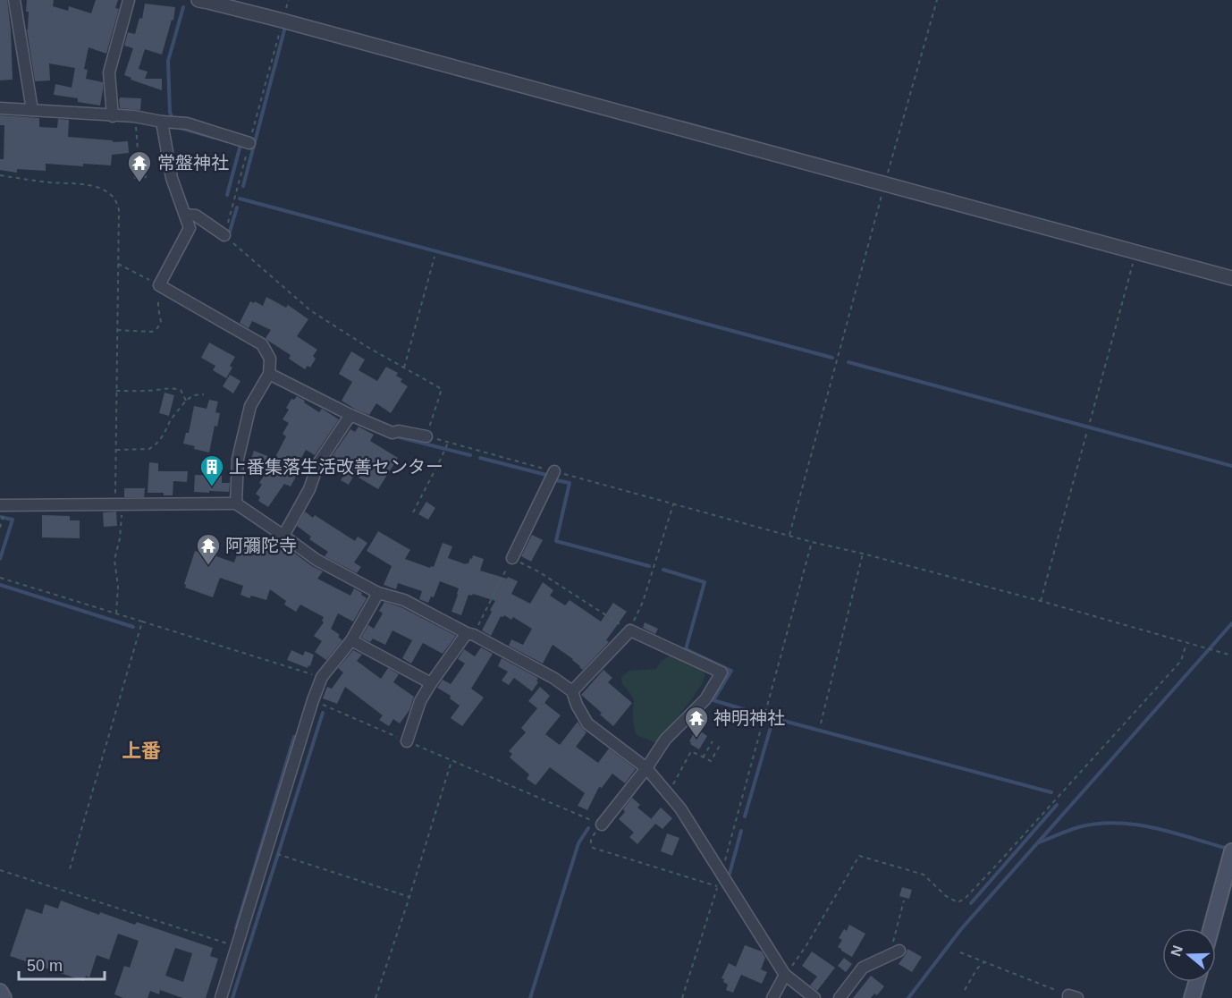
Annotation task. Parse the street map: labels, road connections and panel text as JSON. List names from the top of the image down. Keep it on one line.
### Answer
{"districts":["上番"],"places":{"temple":["常盤神社","阿彌陀寺","神明神社"],"building":["上番集落生活改善センター"]},"scale_bar":"50 m","north":"left"}
